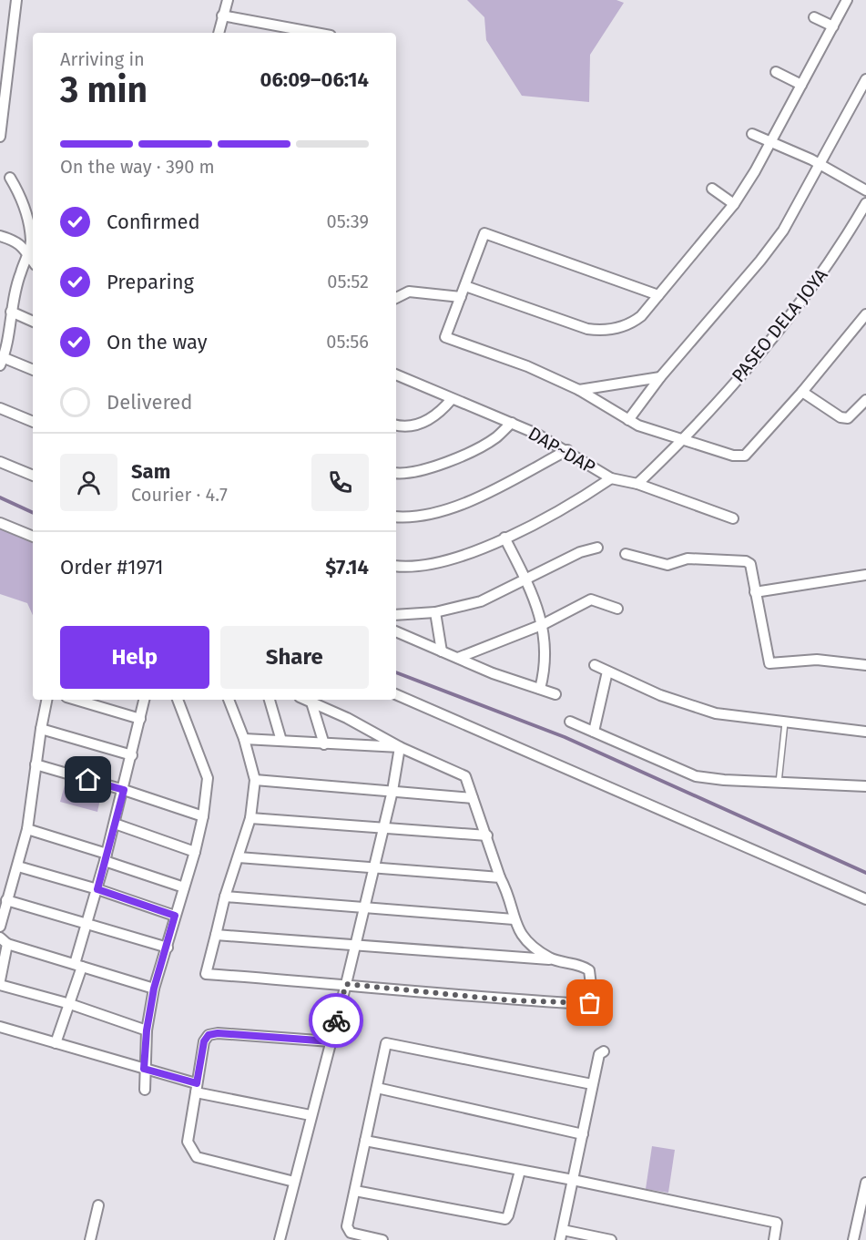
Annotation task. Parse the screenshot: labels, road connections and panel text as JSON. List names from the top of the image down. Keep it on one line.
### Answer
{"streets":{"street":["PASEO DELA JOYA","DAP~DAP"]},"crossings":[["PASEO DELA JOYA","DAP~DAP"]],"page":{"heading":["3 min","Arriving in","06:09–06:14"],"panel":["Sam","Courier · 4.7","Order #1971","$7.14"],"bar":"On the way · 390 m","list":[["Confirmed","05:39"],["Preparing","05:52"],["On the way","05:56"],"Delivered"],"buttons":["Help","Share"]}}
